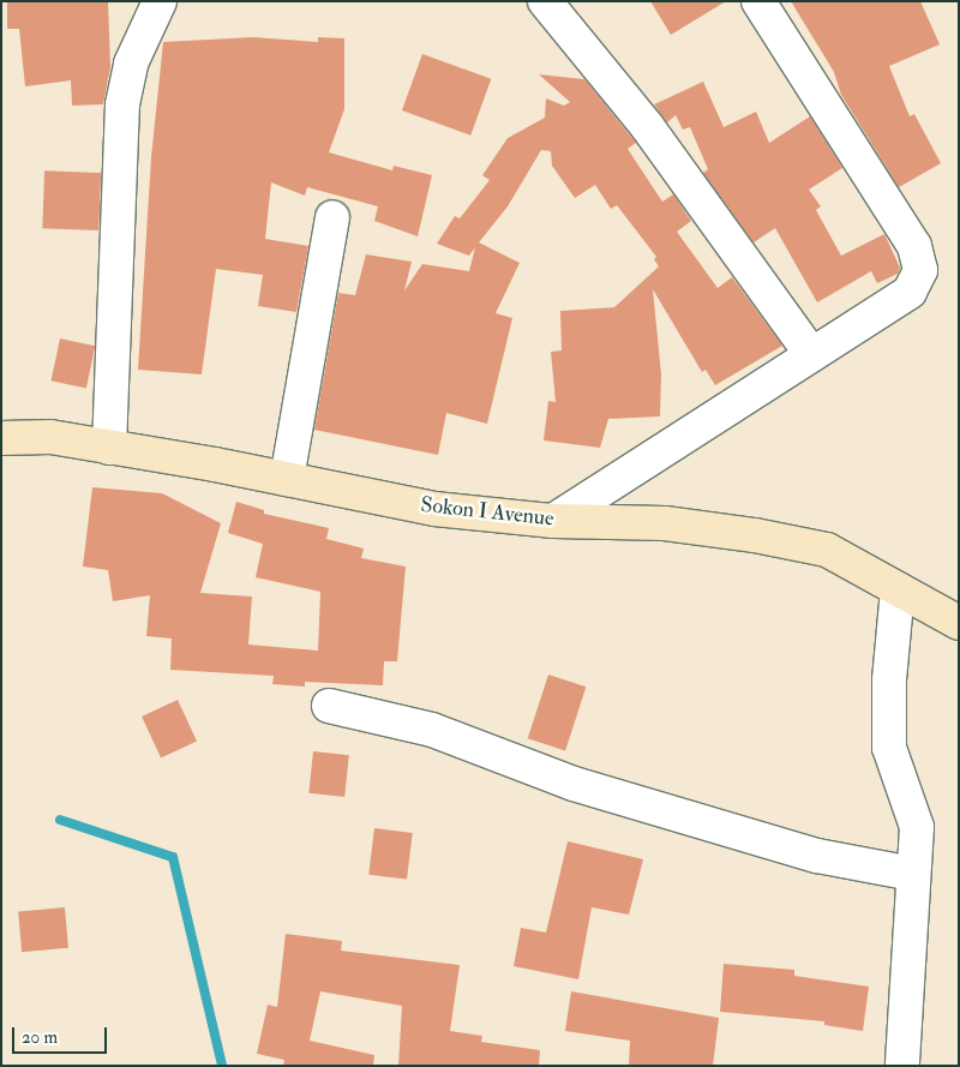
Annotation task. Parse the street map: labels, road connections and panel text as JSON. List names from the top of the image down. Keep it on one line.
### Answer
{"streets":{"street":["Sokon I Avenue"]},"scale_bar":"20 m"}
